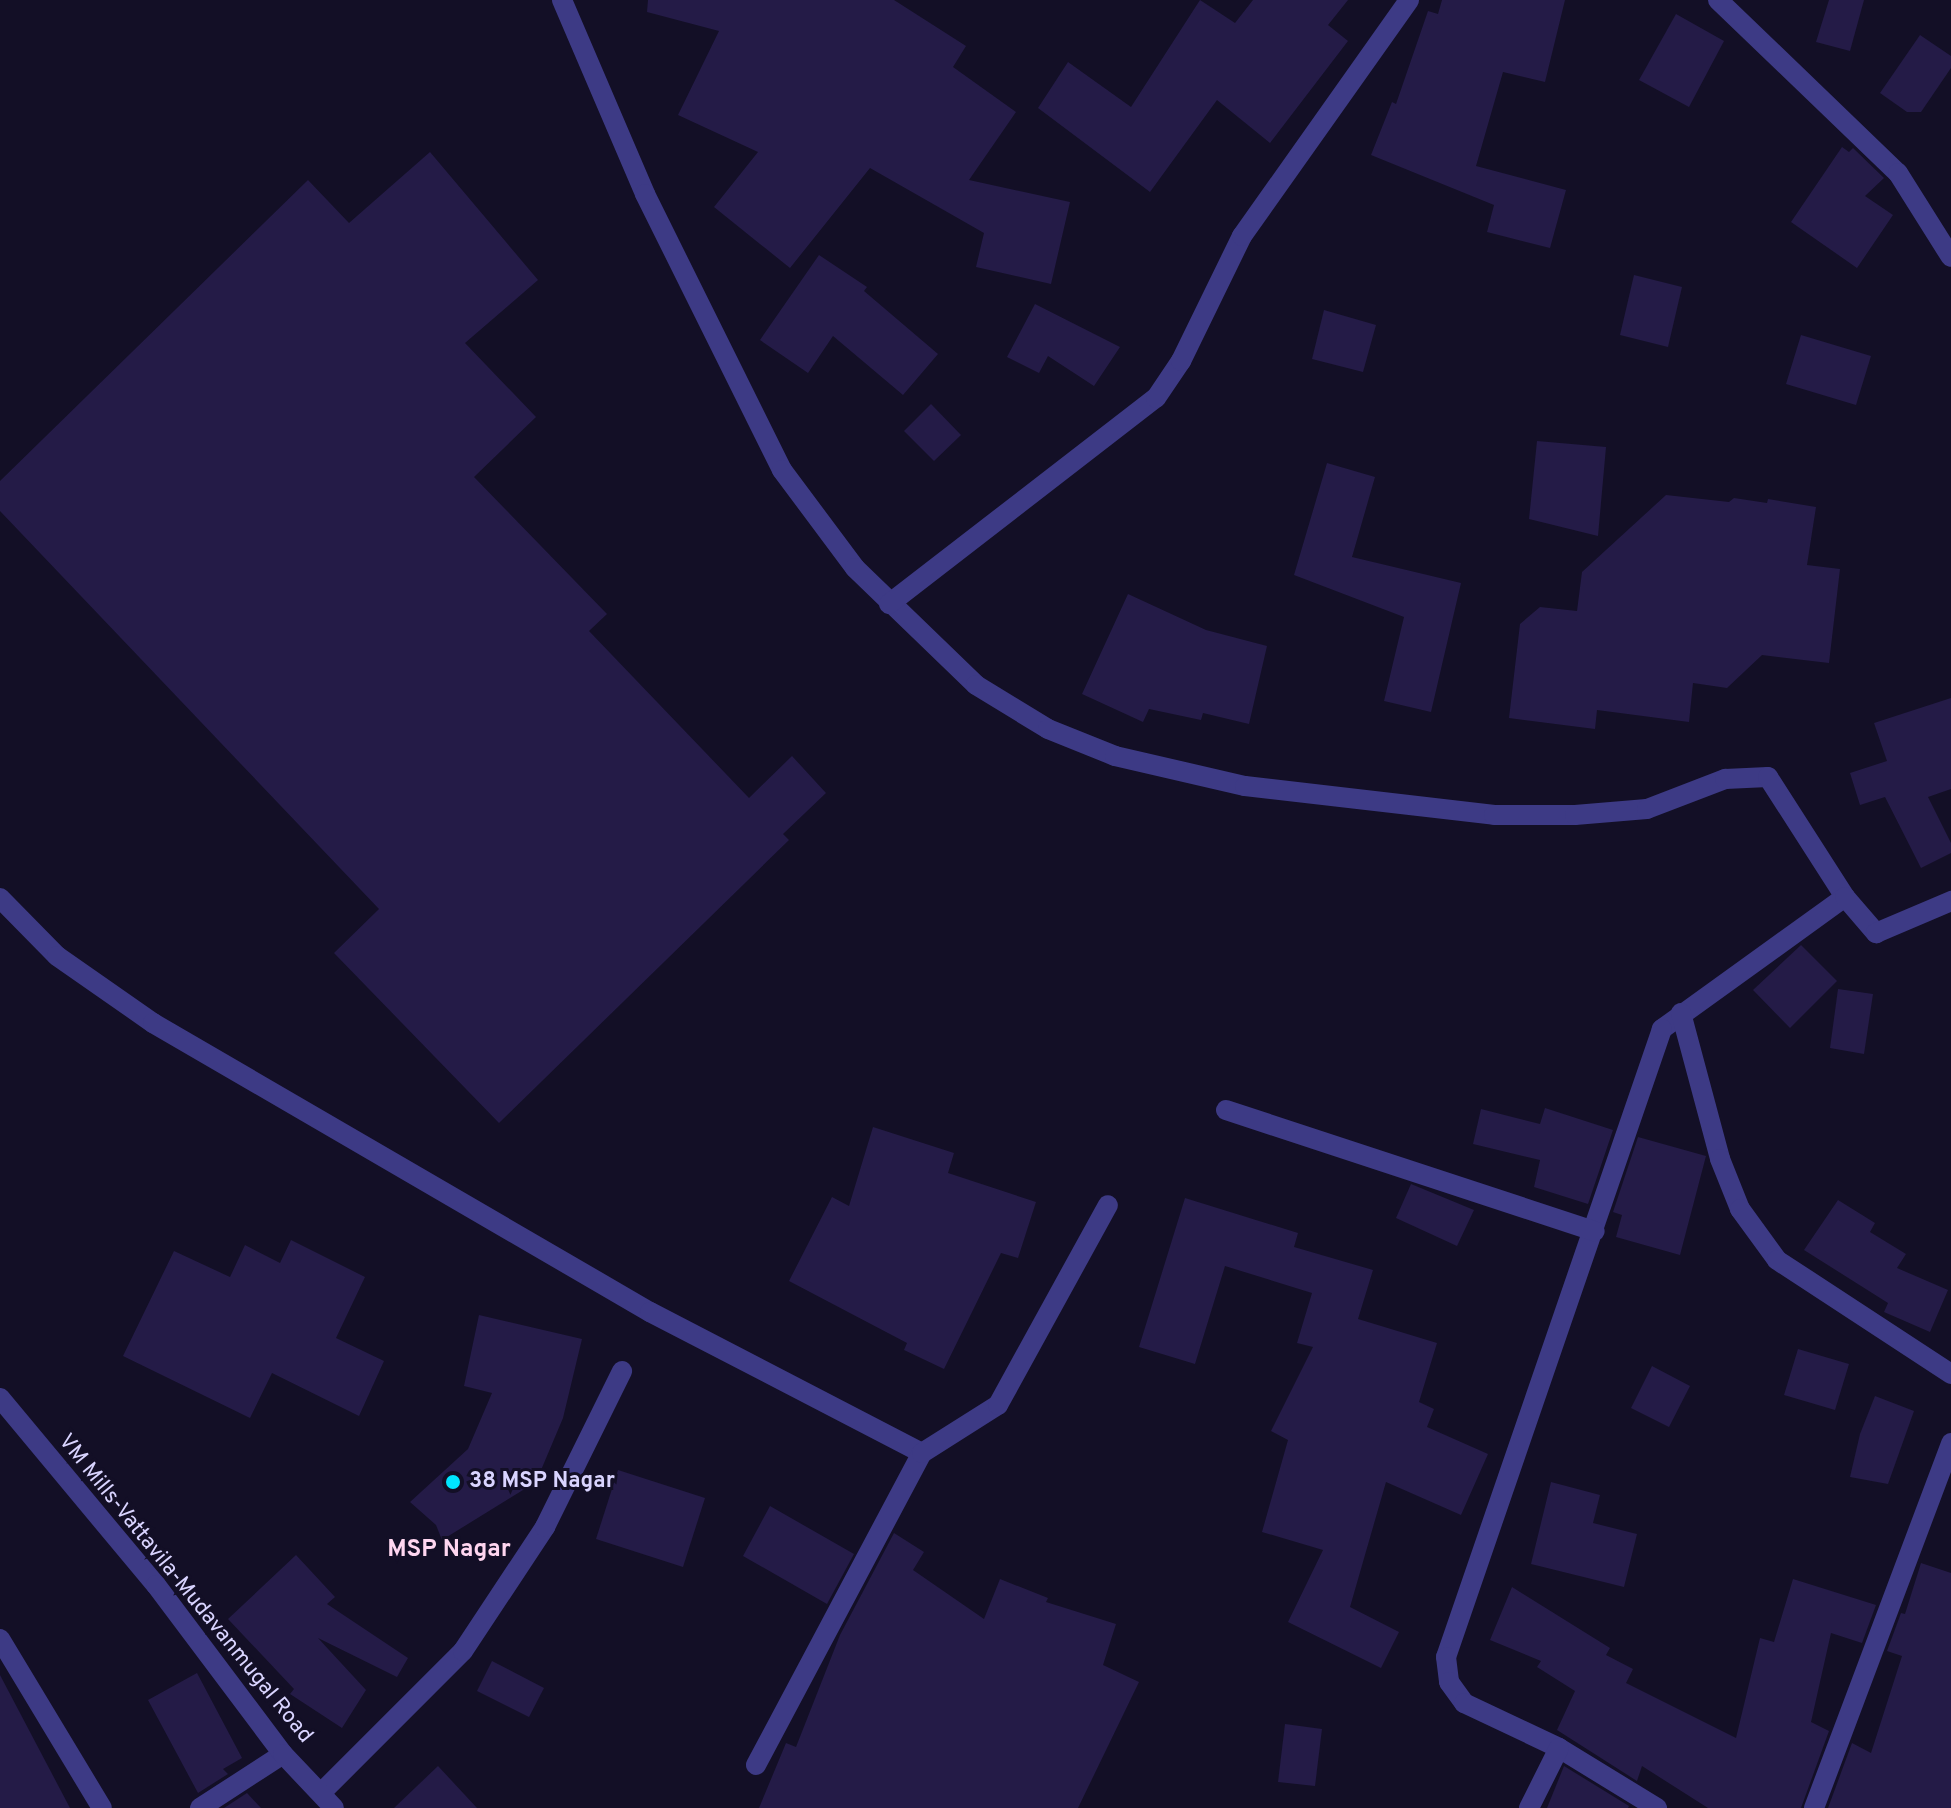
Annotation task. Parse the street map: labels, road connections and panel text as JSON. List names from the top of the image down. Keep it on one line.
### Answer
{"streets":{"street":["VM Mills-Vattavila-Mudavanmugal Road"]},"districts":["MSP Nagar"],"places":["38 MSP Nagar"]}
